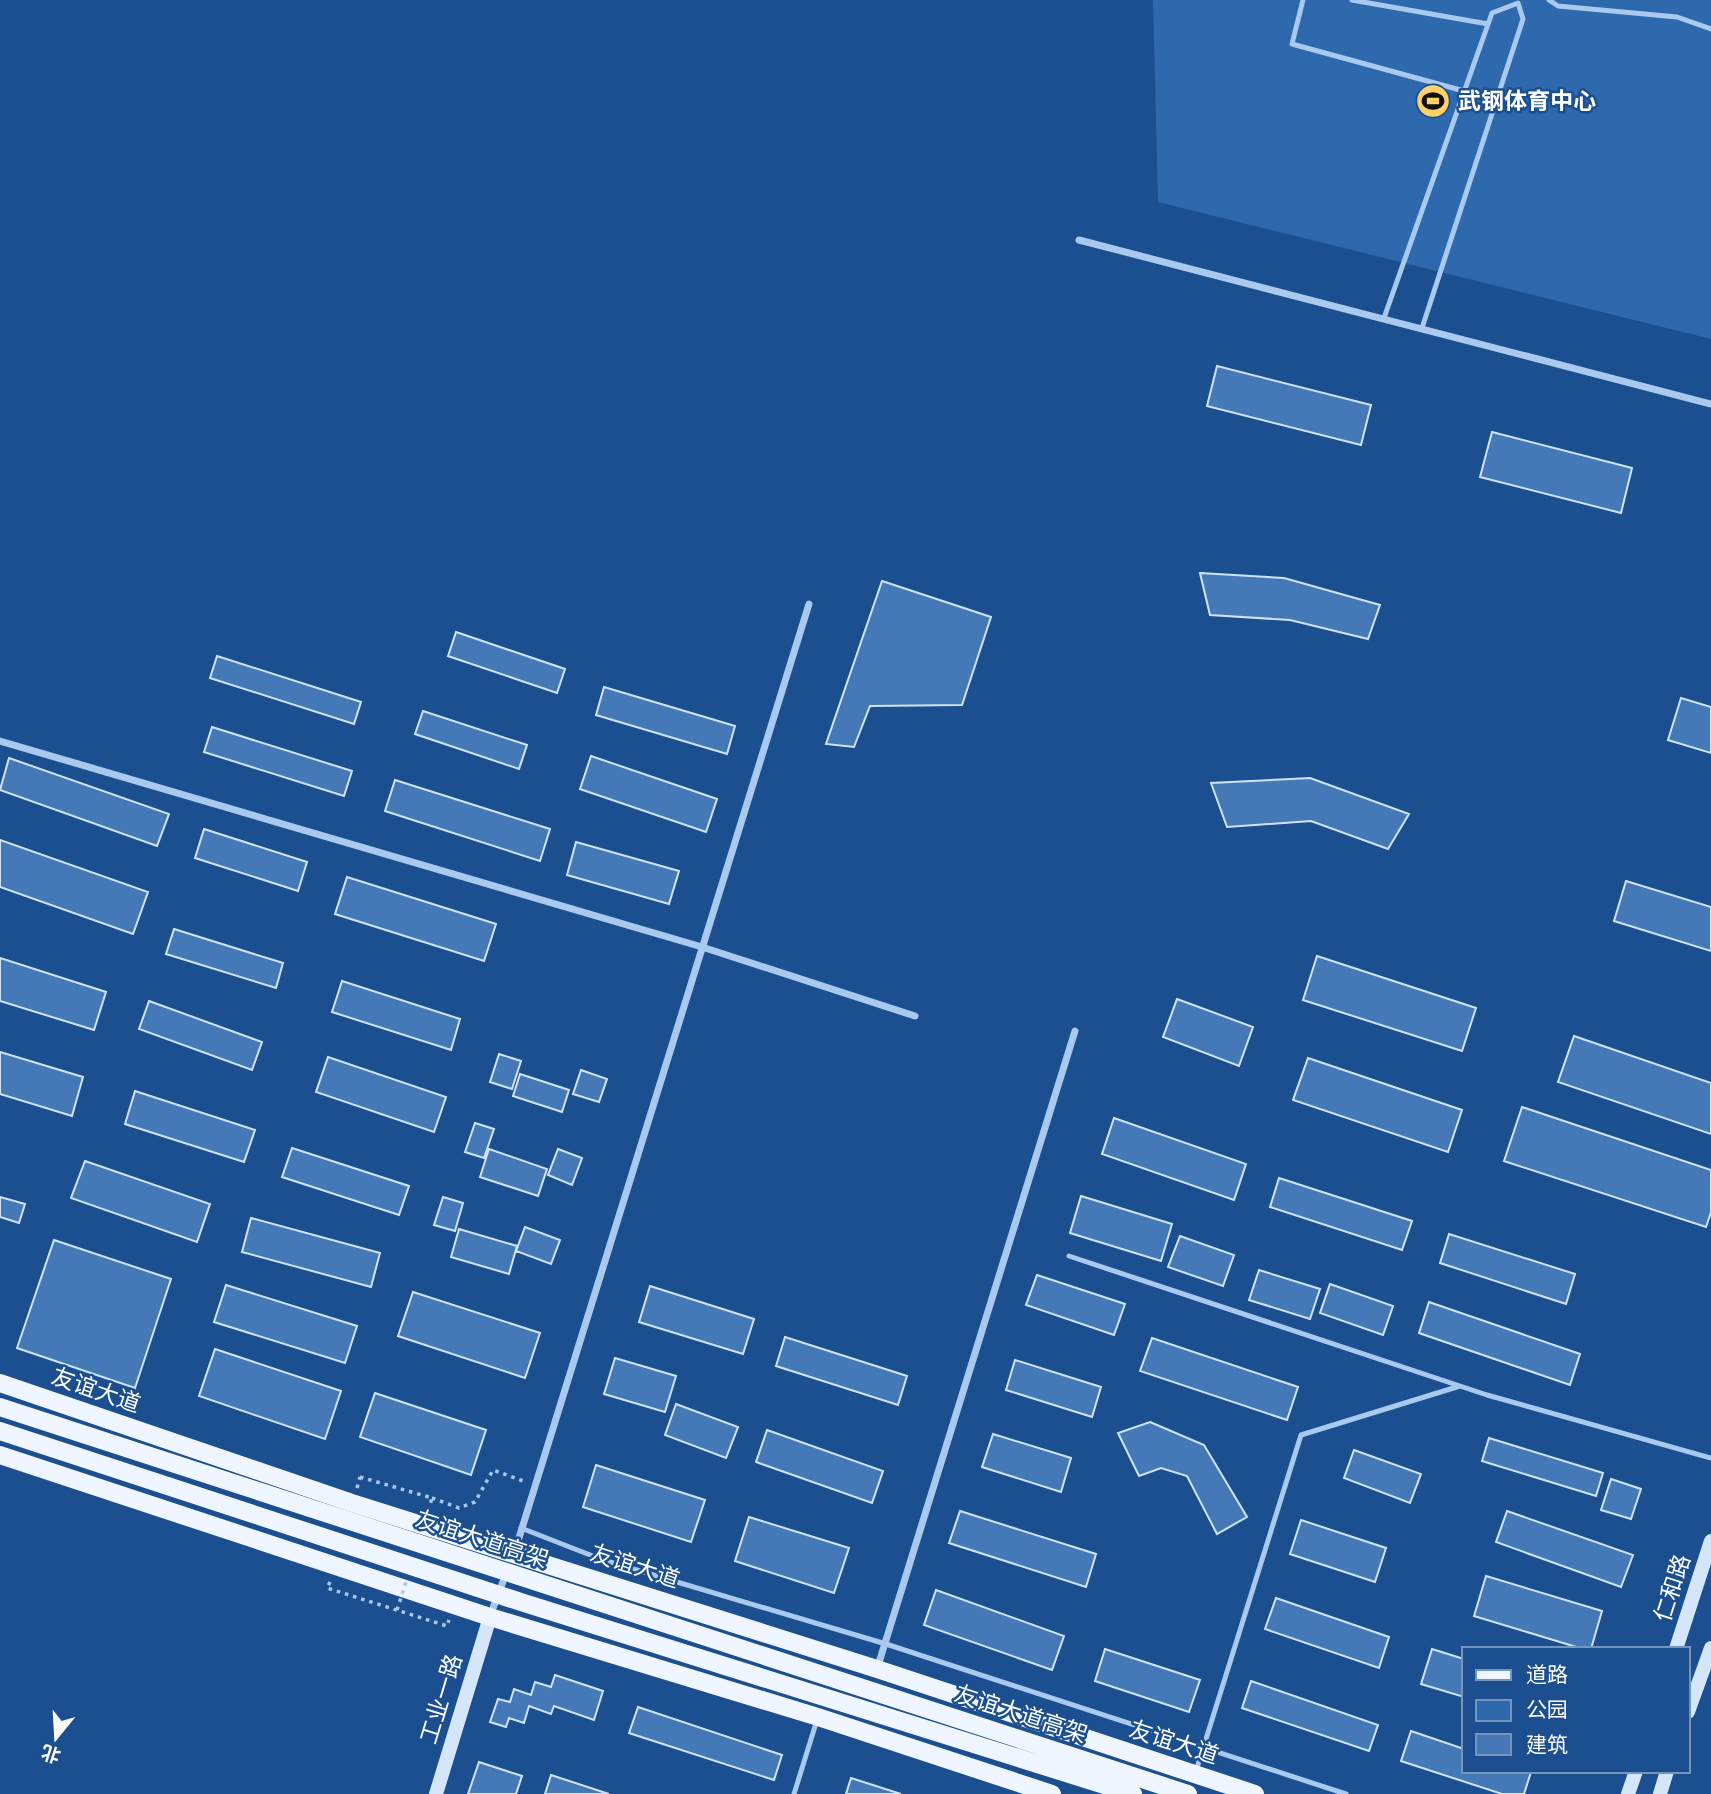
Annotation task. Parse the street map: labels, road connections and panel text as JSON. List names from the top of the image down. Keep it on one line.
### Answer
{"streets":{"main road":["友谊大道","友谊大道高架","仁和路","工业一路"]},"places":{"sports":["武钢体育中心"]},"legend":["道路","公园","建筑"],"north":"bottom"}
